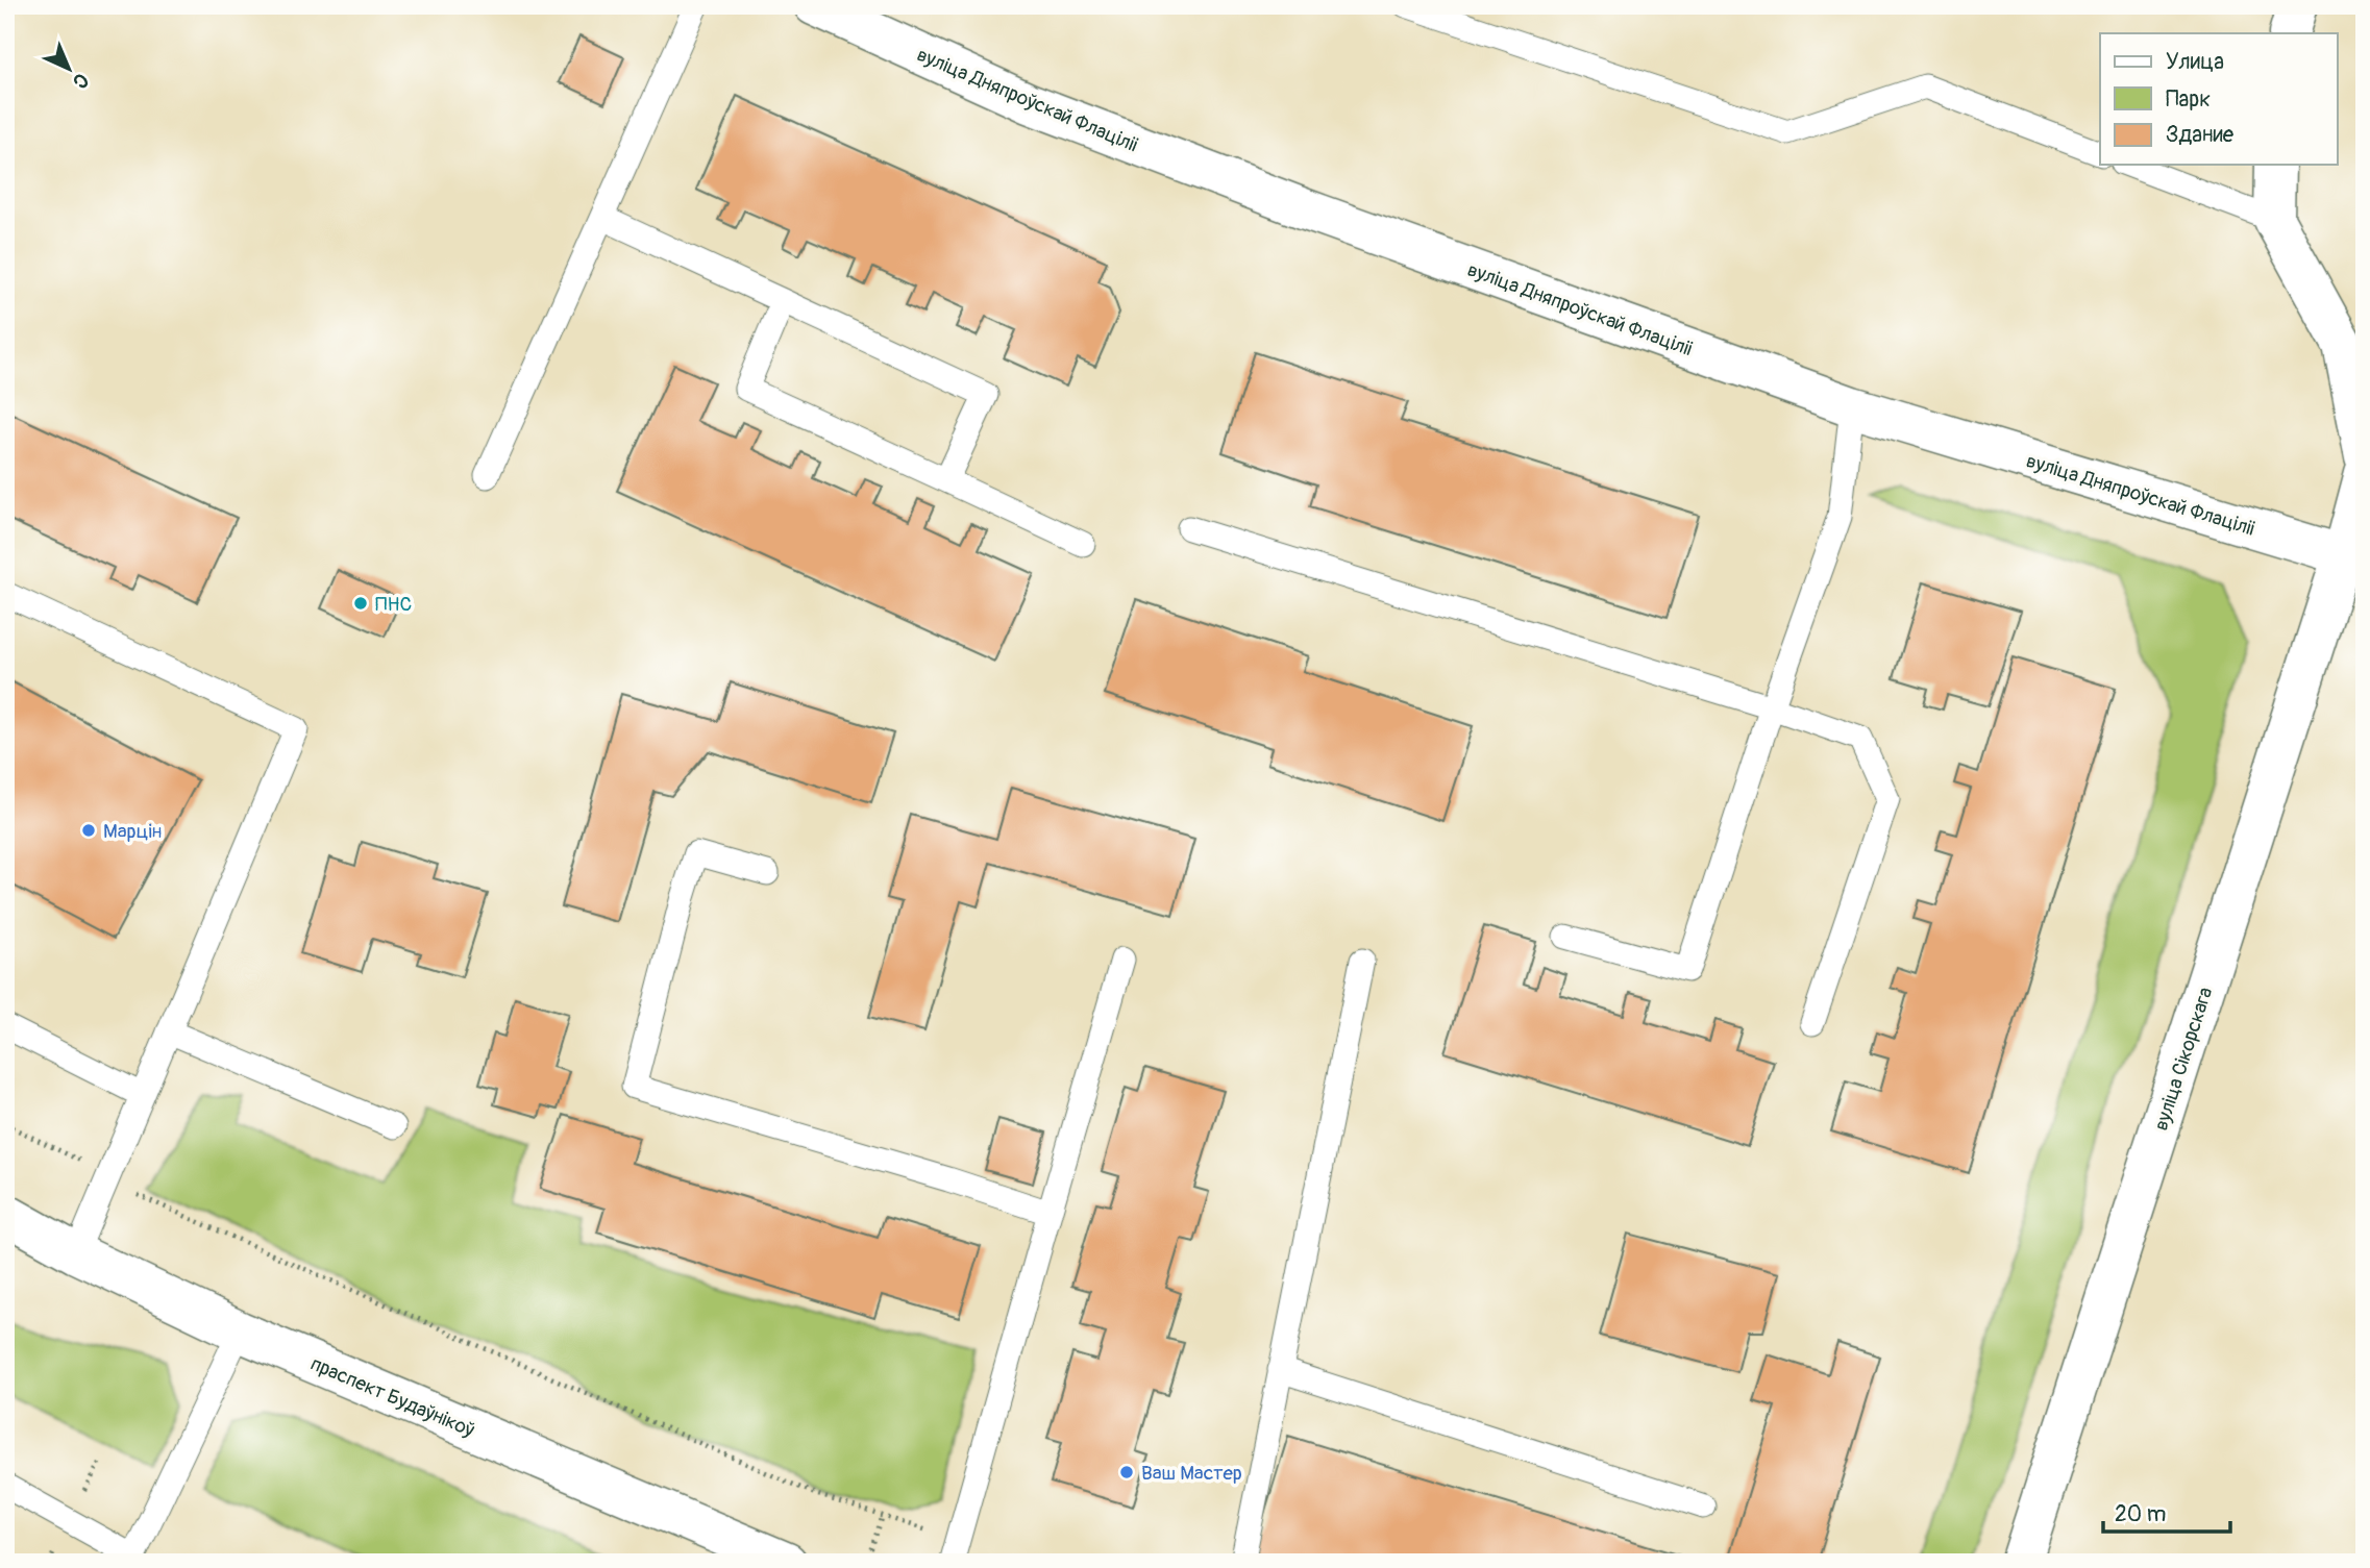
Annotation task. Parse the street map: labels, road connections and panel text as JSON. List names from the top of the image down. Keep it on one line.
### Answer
{"streets":{"street":["вуліца Дняпроўскай Флаціліі","вуліца Сікорскага","праспект Будаўнікоў"]},"crossings":[["вуліца Дняпроўскай Флаціліі","вуліца Сікорскага"]],"places":["ПНС","Марцін","Ваш Мастер"],"legend":["Улица","Парк","Здание"],"scale_bar":"20 m","north":"bottom right"}
